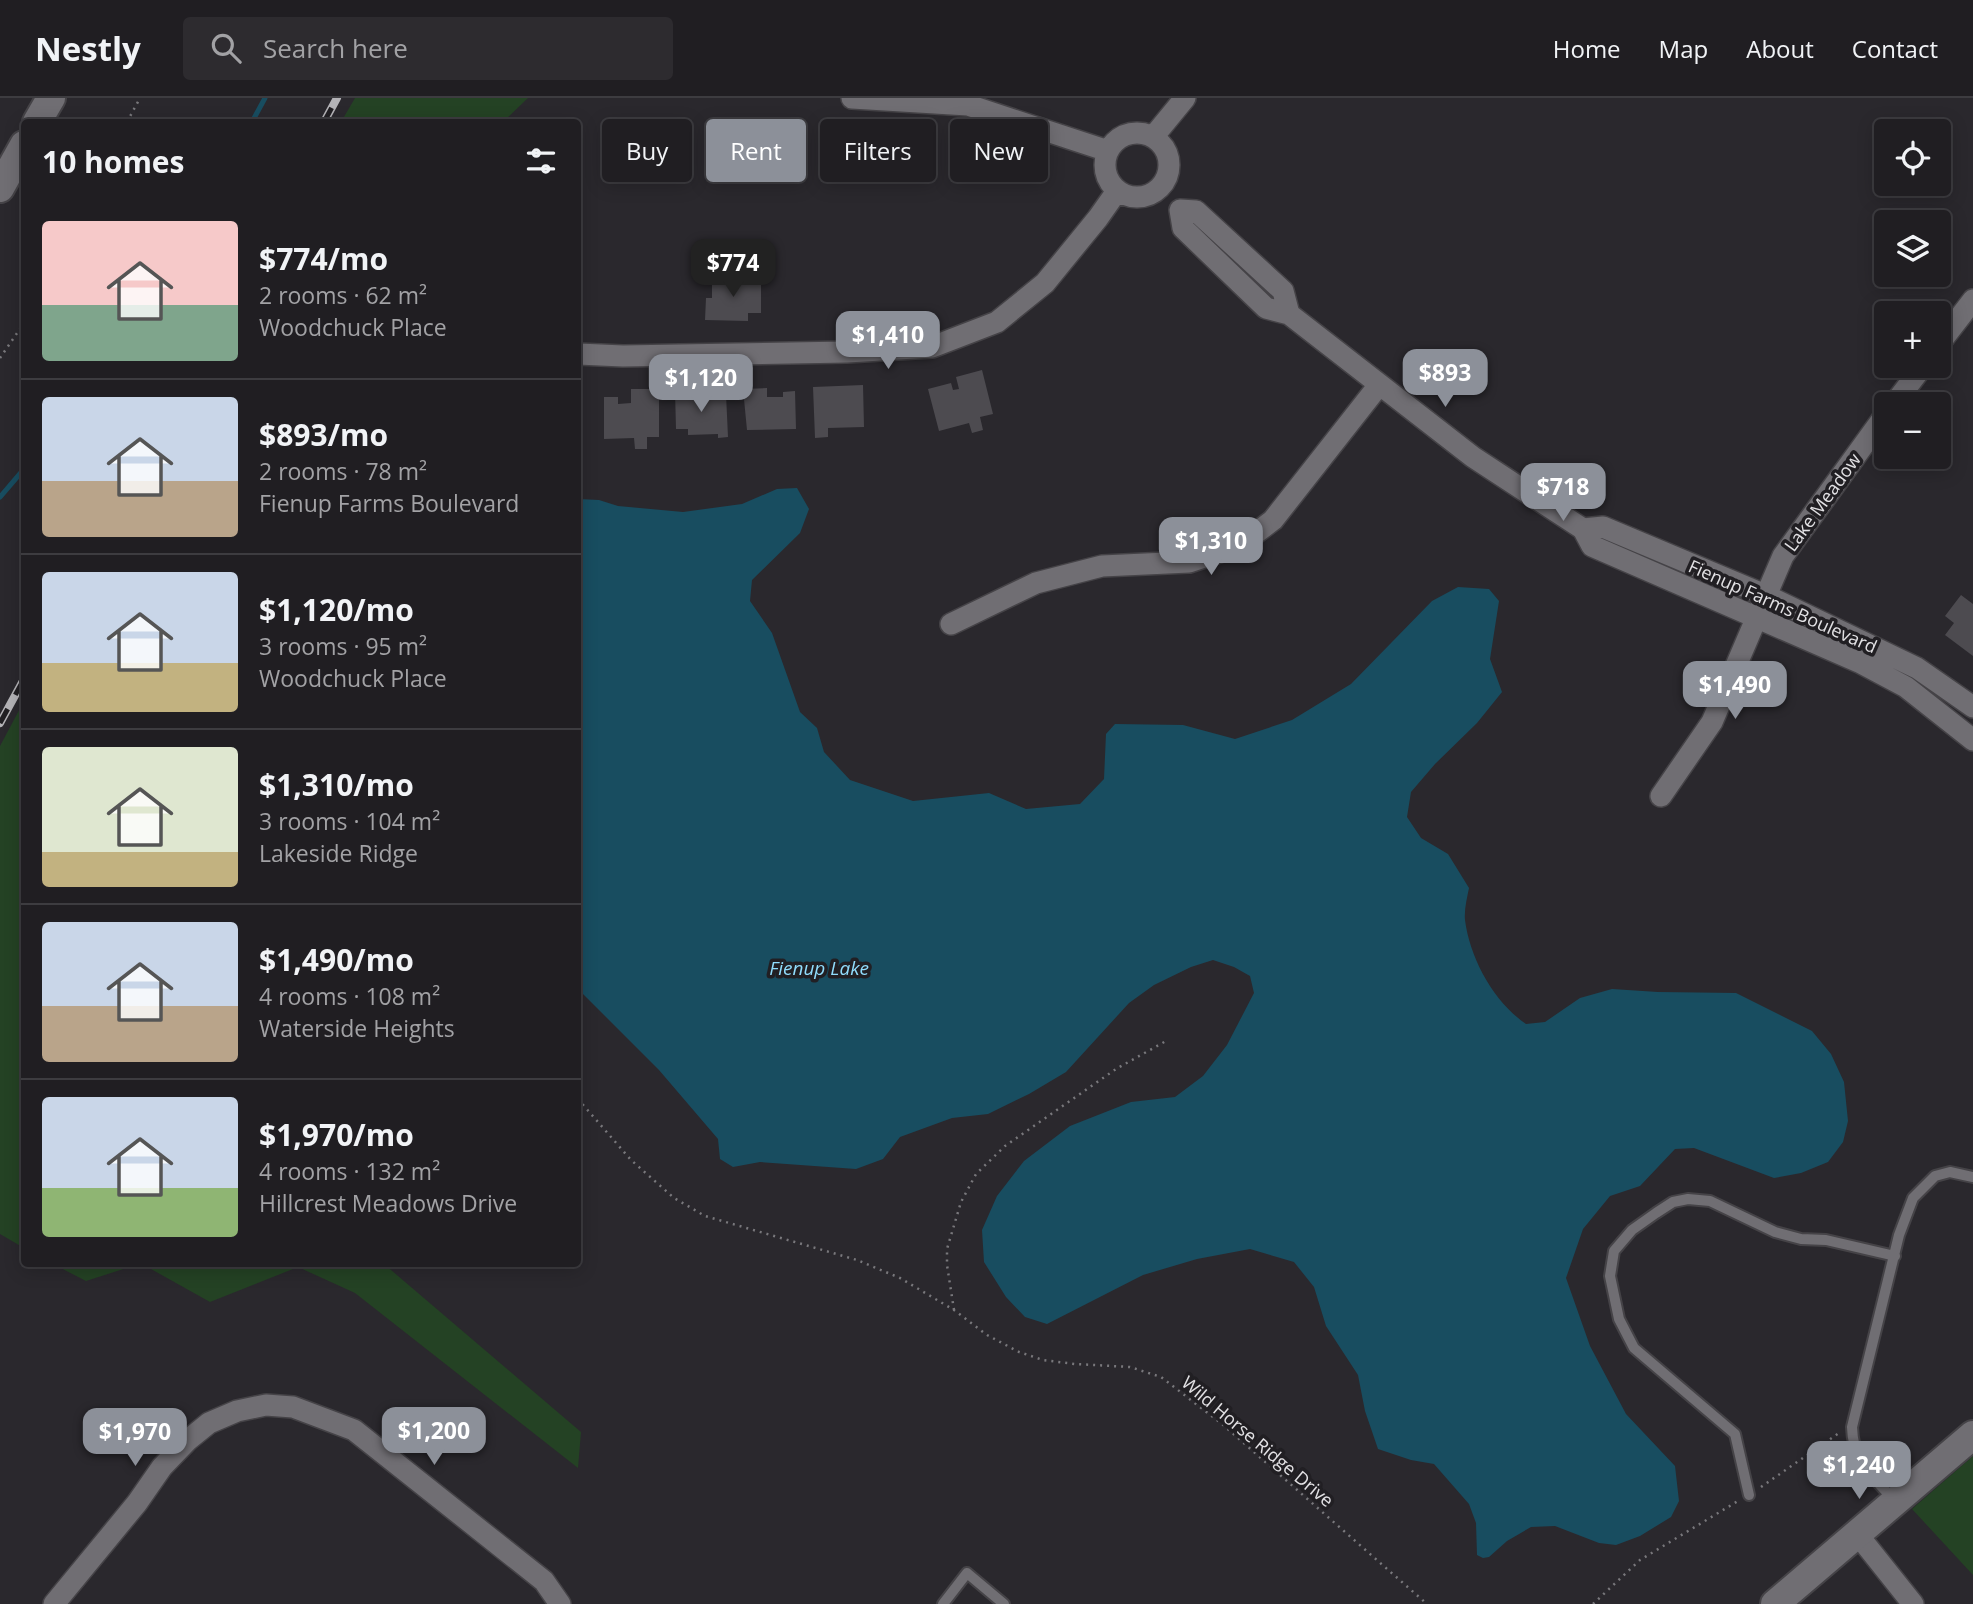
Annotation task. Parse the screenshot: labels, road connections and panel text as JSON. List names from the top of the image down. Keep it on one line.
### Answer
{"streets":{"street":["Lake Meadow","Fienup Farms Boulevard"],"path":["Wild Horse Ridge Drive"]},"crossings":[["Lake Meadow","Fienup Farms Boulevard"]],"water":["Fienup Lake"],"page":{"header":"Nestly","search":"Search here","nav":["Home","Map","About","Contact"],"map_buttons":["+","−"],"chip":["Buy","Rent","Filters","New"],"heading":"10 homes","list":[{"name":"$774/mo","note":"2 rooms · 62 m² · Woodchuck Place"},{"name":"$893/mo","note":"2 rooms · 78 m² · Fienup Farms Boulevard"},{"name":"$1,120/mo","note":"3 rooms · 95 m² · Woodchuck Place"},{"name":"$1,310/mo","note":"3 rooms · 104 m² · Lakeside Ridge"},{"name":"$1,490/mo","note":"4 rooms · 108 m² · Waterside Heights"},{"name":"$1,970/mo","note":"4 rooms · 132 m² · Hillcrest Meadows Drive"}],"price":["$774","$1,410","$893","$1,120","$718","$1,310","$1,490","$1,200","$1,970","$1,240"]}}
